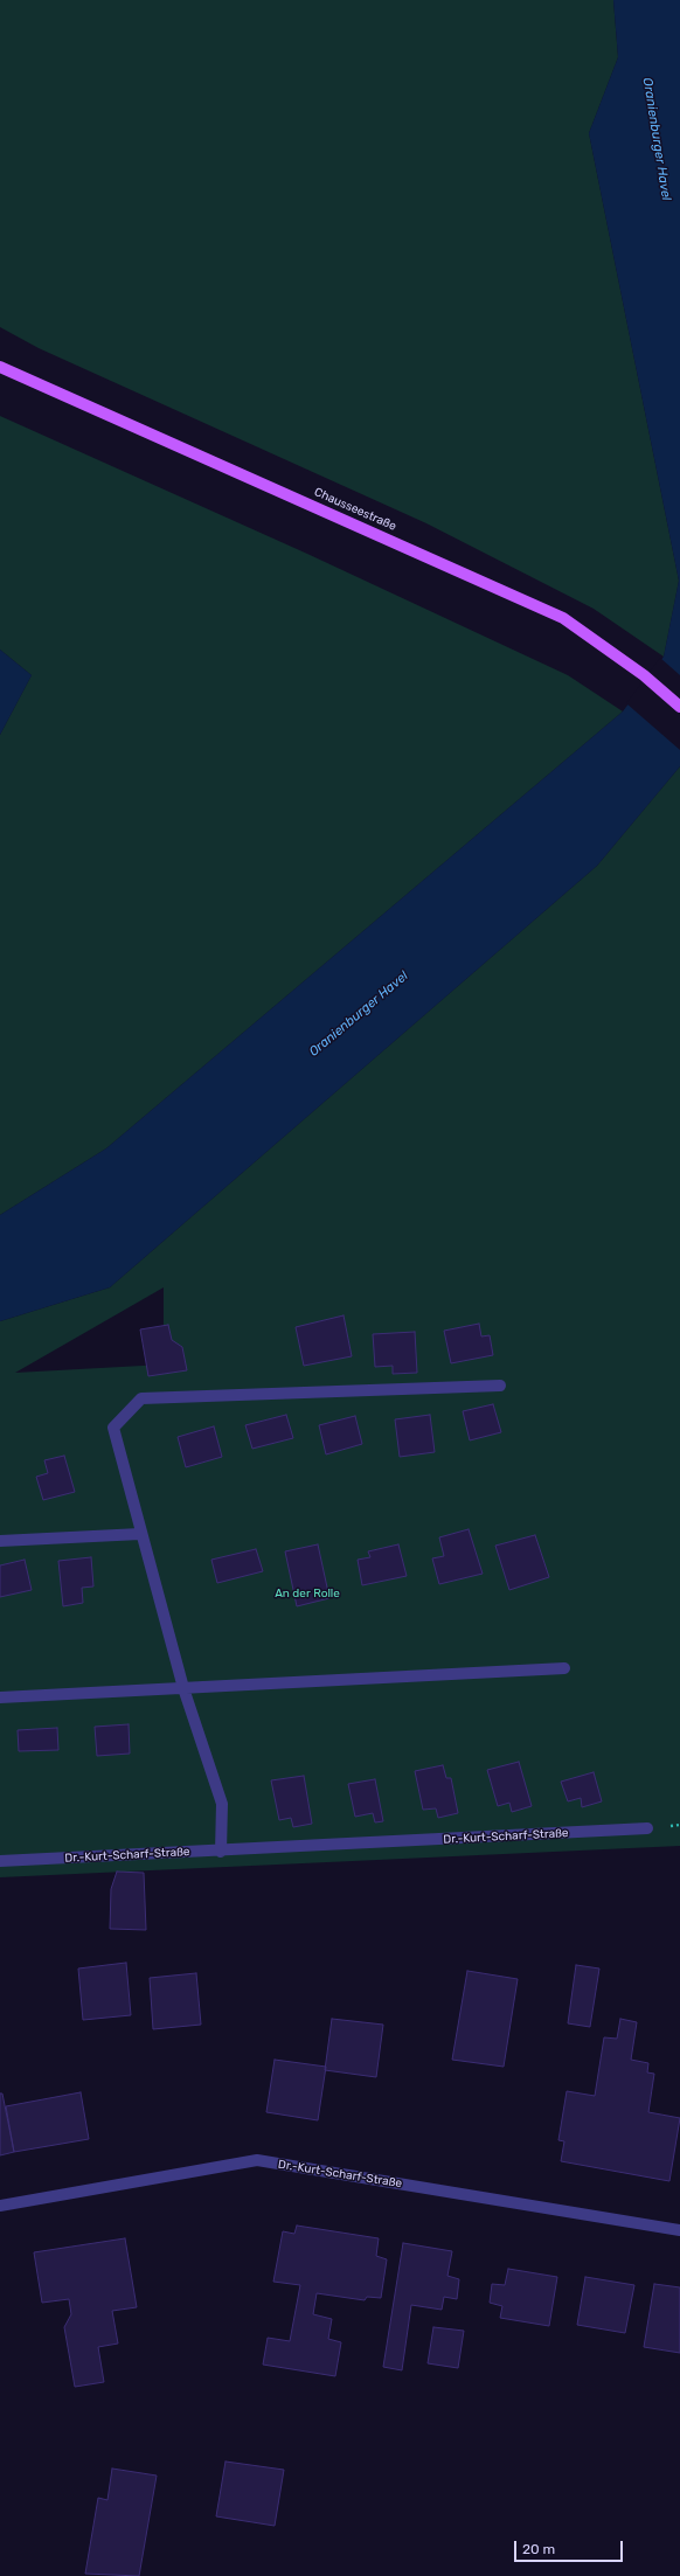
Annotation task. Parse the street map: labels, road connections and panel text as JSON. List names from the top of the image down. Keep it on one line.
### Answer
{"streets":{"main road":["Chausseestraße"],"street":["Dr.-Kurt-Scharf-Straße"]},"water":["Oranienburger Havel"],"parks":["An der Rolle"],"scale_bar":"20 m"}
